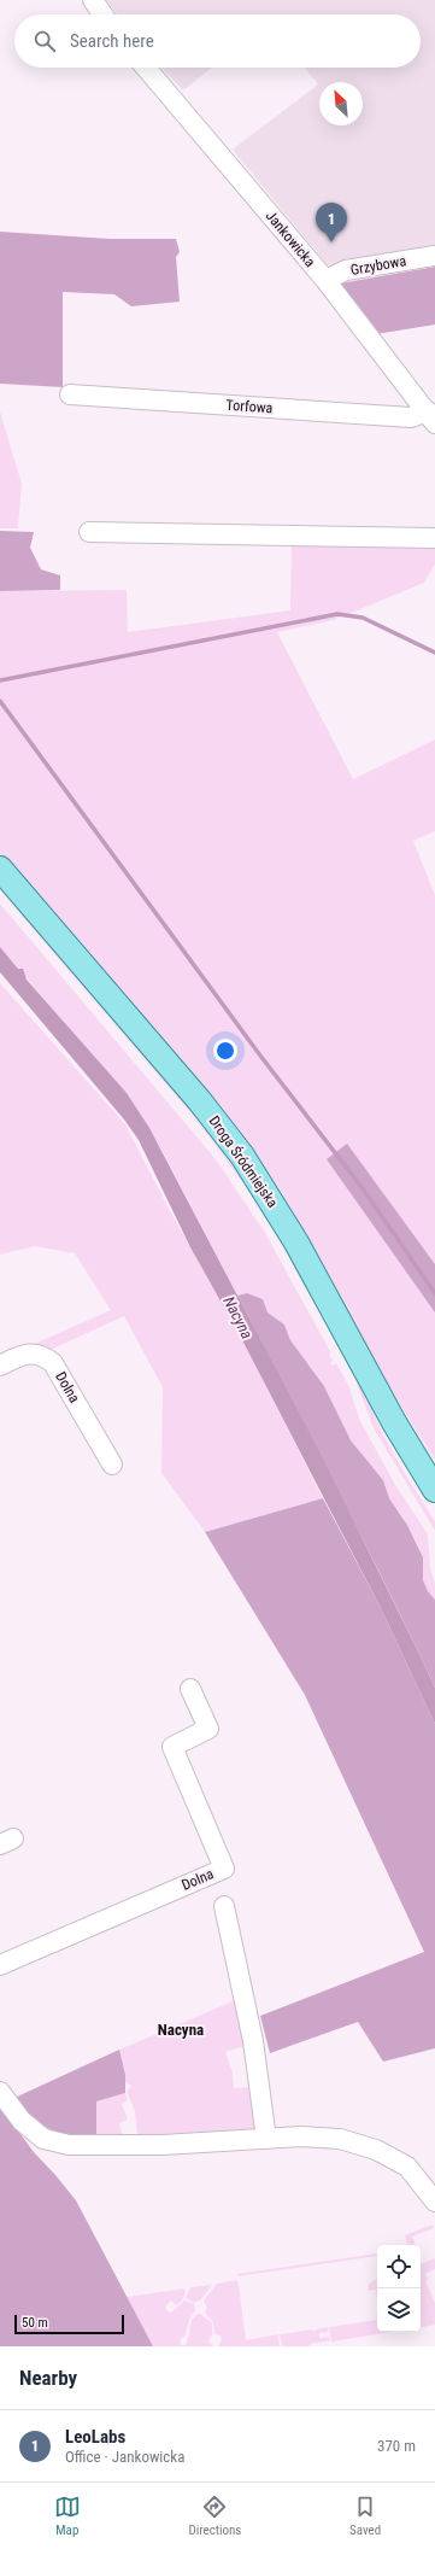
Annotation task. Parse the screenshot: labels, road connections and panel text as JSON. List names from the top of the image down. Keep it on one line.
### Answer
{"streets":{"main road":["Droga Śródmiejska"],"street":["Jankowicka","Grzybowa","Torfowa","Dolna"]},"crossings":[["Jankowicka","Grzybowa"],["Jankowicka","Torfowa"]],"districts":["Nacyna"],"water":["Nacyna"],"scale_bar":"50 m","north":"top left","page":{"search":"Search here","pins":"1","scale":"50 m","heading":"Nearby","list":[{"mark":"1","name":"LeoLabs","note":"Office · Jankowicka","value":"370 m"}],"nav":["Map","Directions","Saved"]}}
